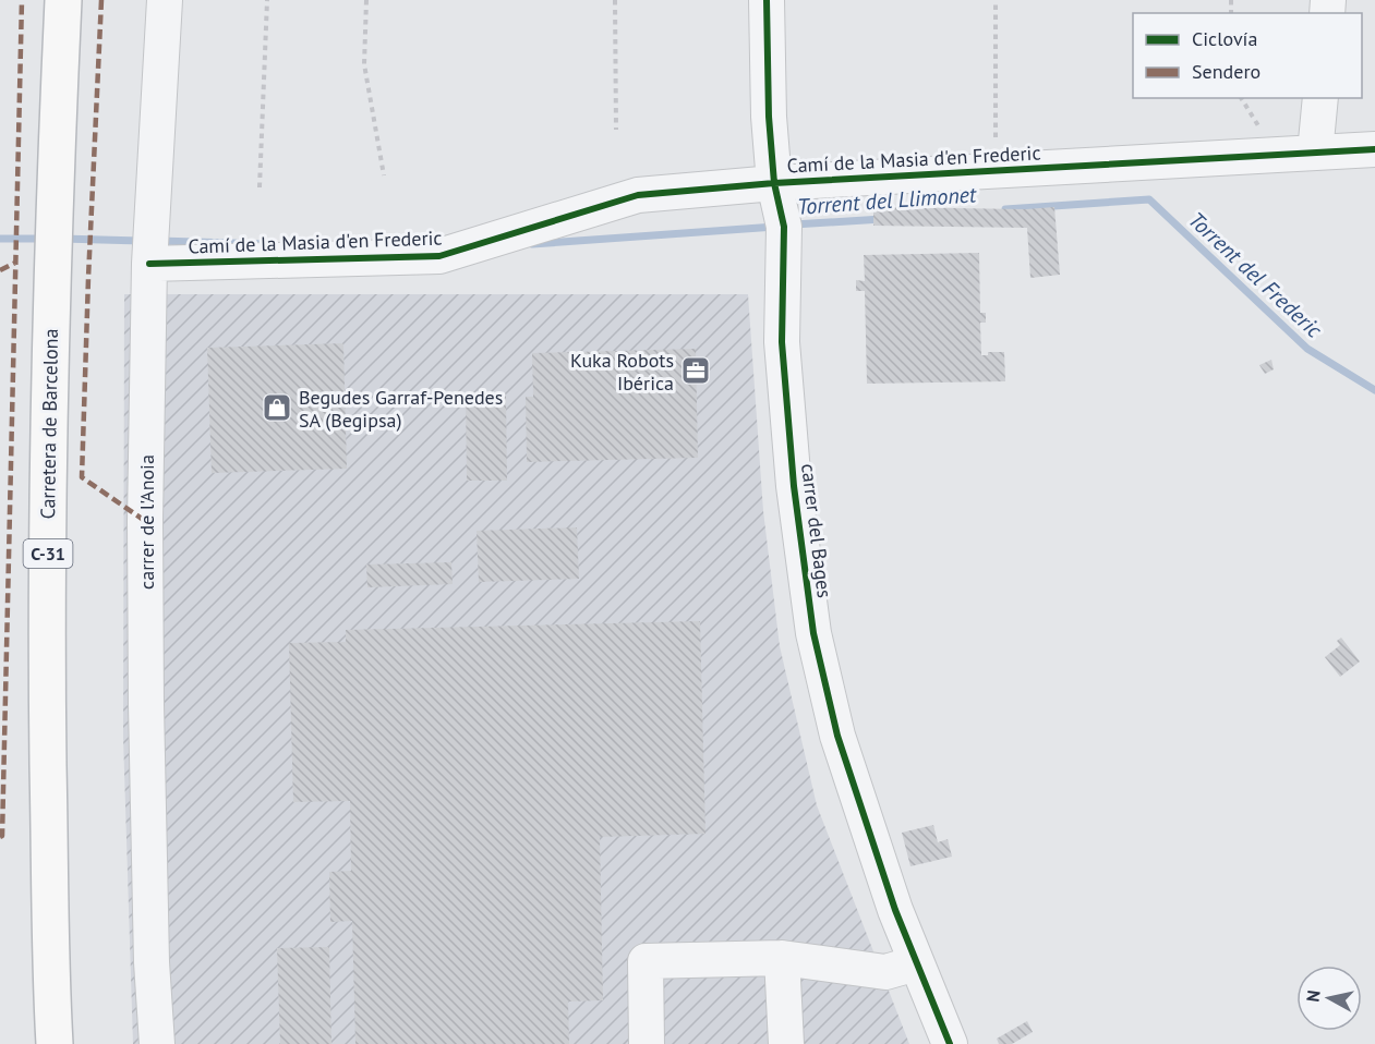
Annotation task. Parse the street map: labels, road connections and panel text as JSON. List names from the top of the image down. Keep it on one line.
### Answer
{"streets":{"highway":["Carretera de Barcelona","C-31"],"street":["Camí de la Masia d'en Frederic","carrer de l'Anoia","carrer del Bages"]},"crossings":[["Camí de la Masia d'en Frederic","carrer de l'Anoia"],["Camí de la Masia d'en Frederic","carrer del Bages"]],"water":["Torrent del Llimonet","Torrent del Frederic"],"places":{"office":["Kuka Robots Ibérica"],"shop":["Begudes Garraf-Penedes SA (Begipsa)"]},"legend":["Ciclovía","Sendero"],"north":"left"}
